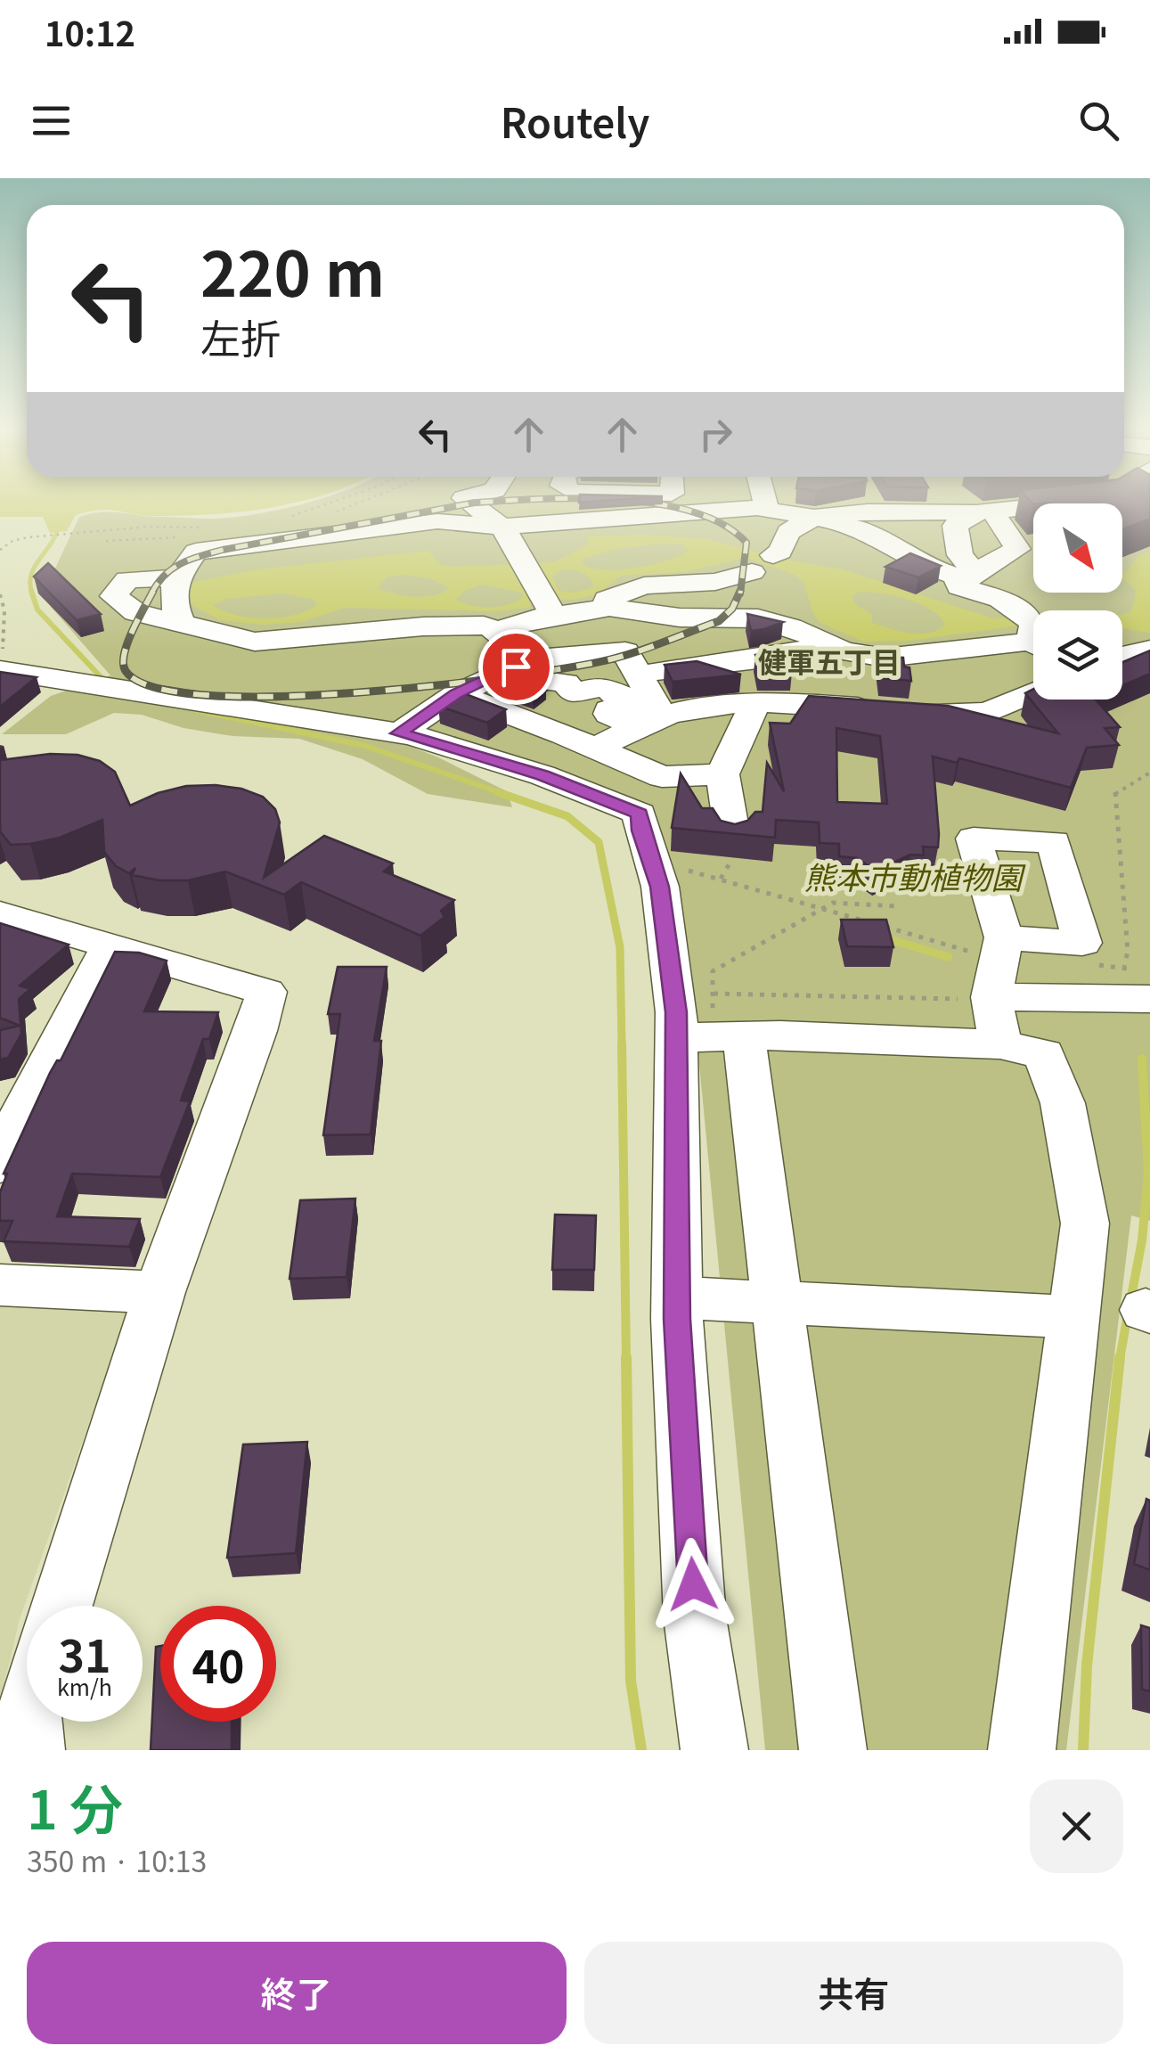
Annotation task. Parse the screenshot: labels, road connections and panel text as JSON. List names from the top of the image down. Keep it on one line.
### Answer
{"districts":["健軍五丁目"],"parks":["熊本市動植物園"],"north":"bottom right","page":{"status":"10:12","header":"Routely","turn":["220 m","左折"],"speed":"31 km/h","limit":"40","heading":["1 分","350 m · 10:13"],"buttons":["終了","共有"]}}
